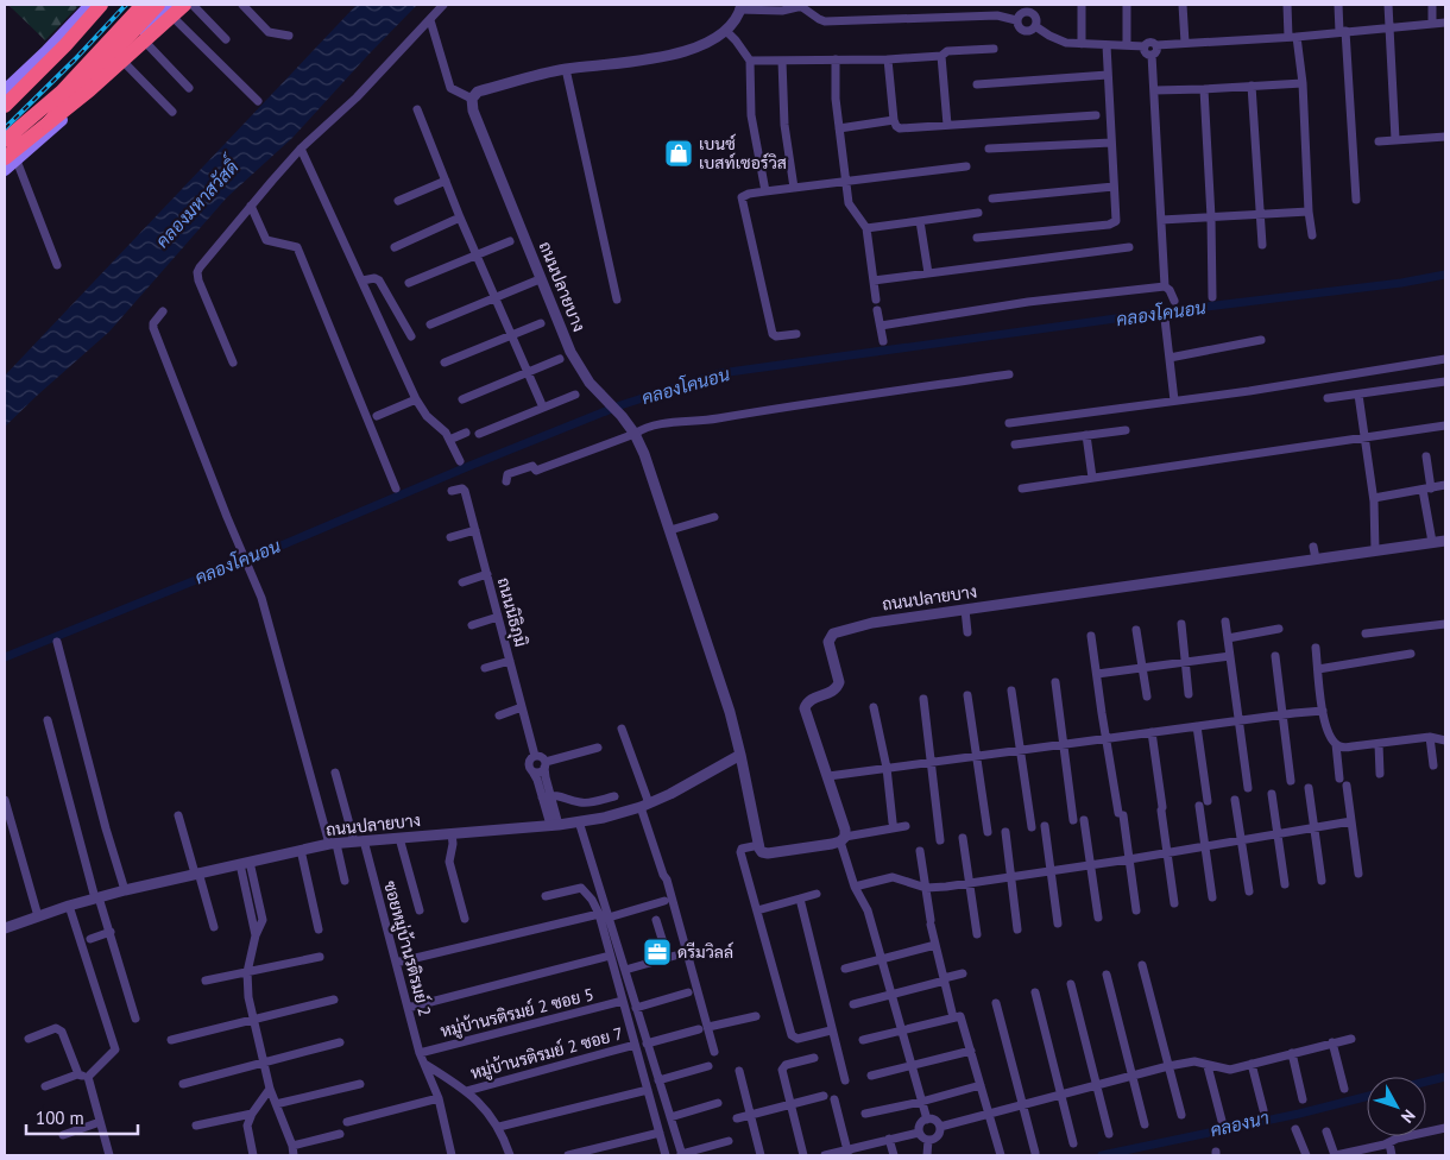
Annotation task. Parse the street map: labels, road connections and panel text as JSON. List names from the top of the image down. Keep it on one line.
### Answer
{"streets":{"street":["ถนนปลายบาง","ถนนนิธิภุมิ","ซอยหมู่บ้านรติรมย์ 2","หมู่บ้านรติรมย์ 2 ซอย 5","หมู่บ้านรติรมย์ 2 ซอย 7"]},"crossings":[["ถนนปลายบาง","ซอยหมู่บ้านรติรมย์ 2"],["ซอยหมู่บ้านรติรมย์ 2","หมู่บ้านรติรมย์ 2 ซอย 5"]],"water":["คลองมหาสวัสดิ์","คลองโคนอน","คลองนา"],"places":{"shop":["เบนซ์ เบสท์เซอร์วิส"],"office":["ดรีมวิลล์"]},"scale_bar":"100 m","north":"bottom right"}
